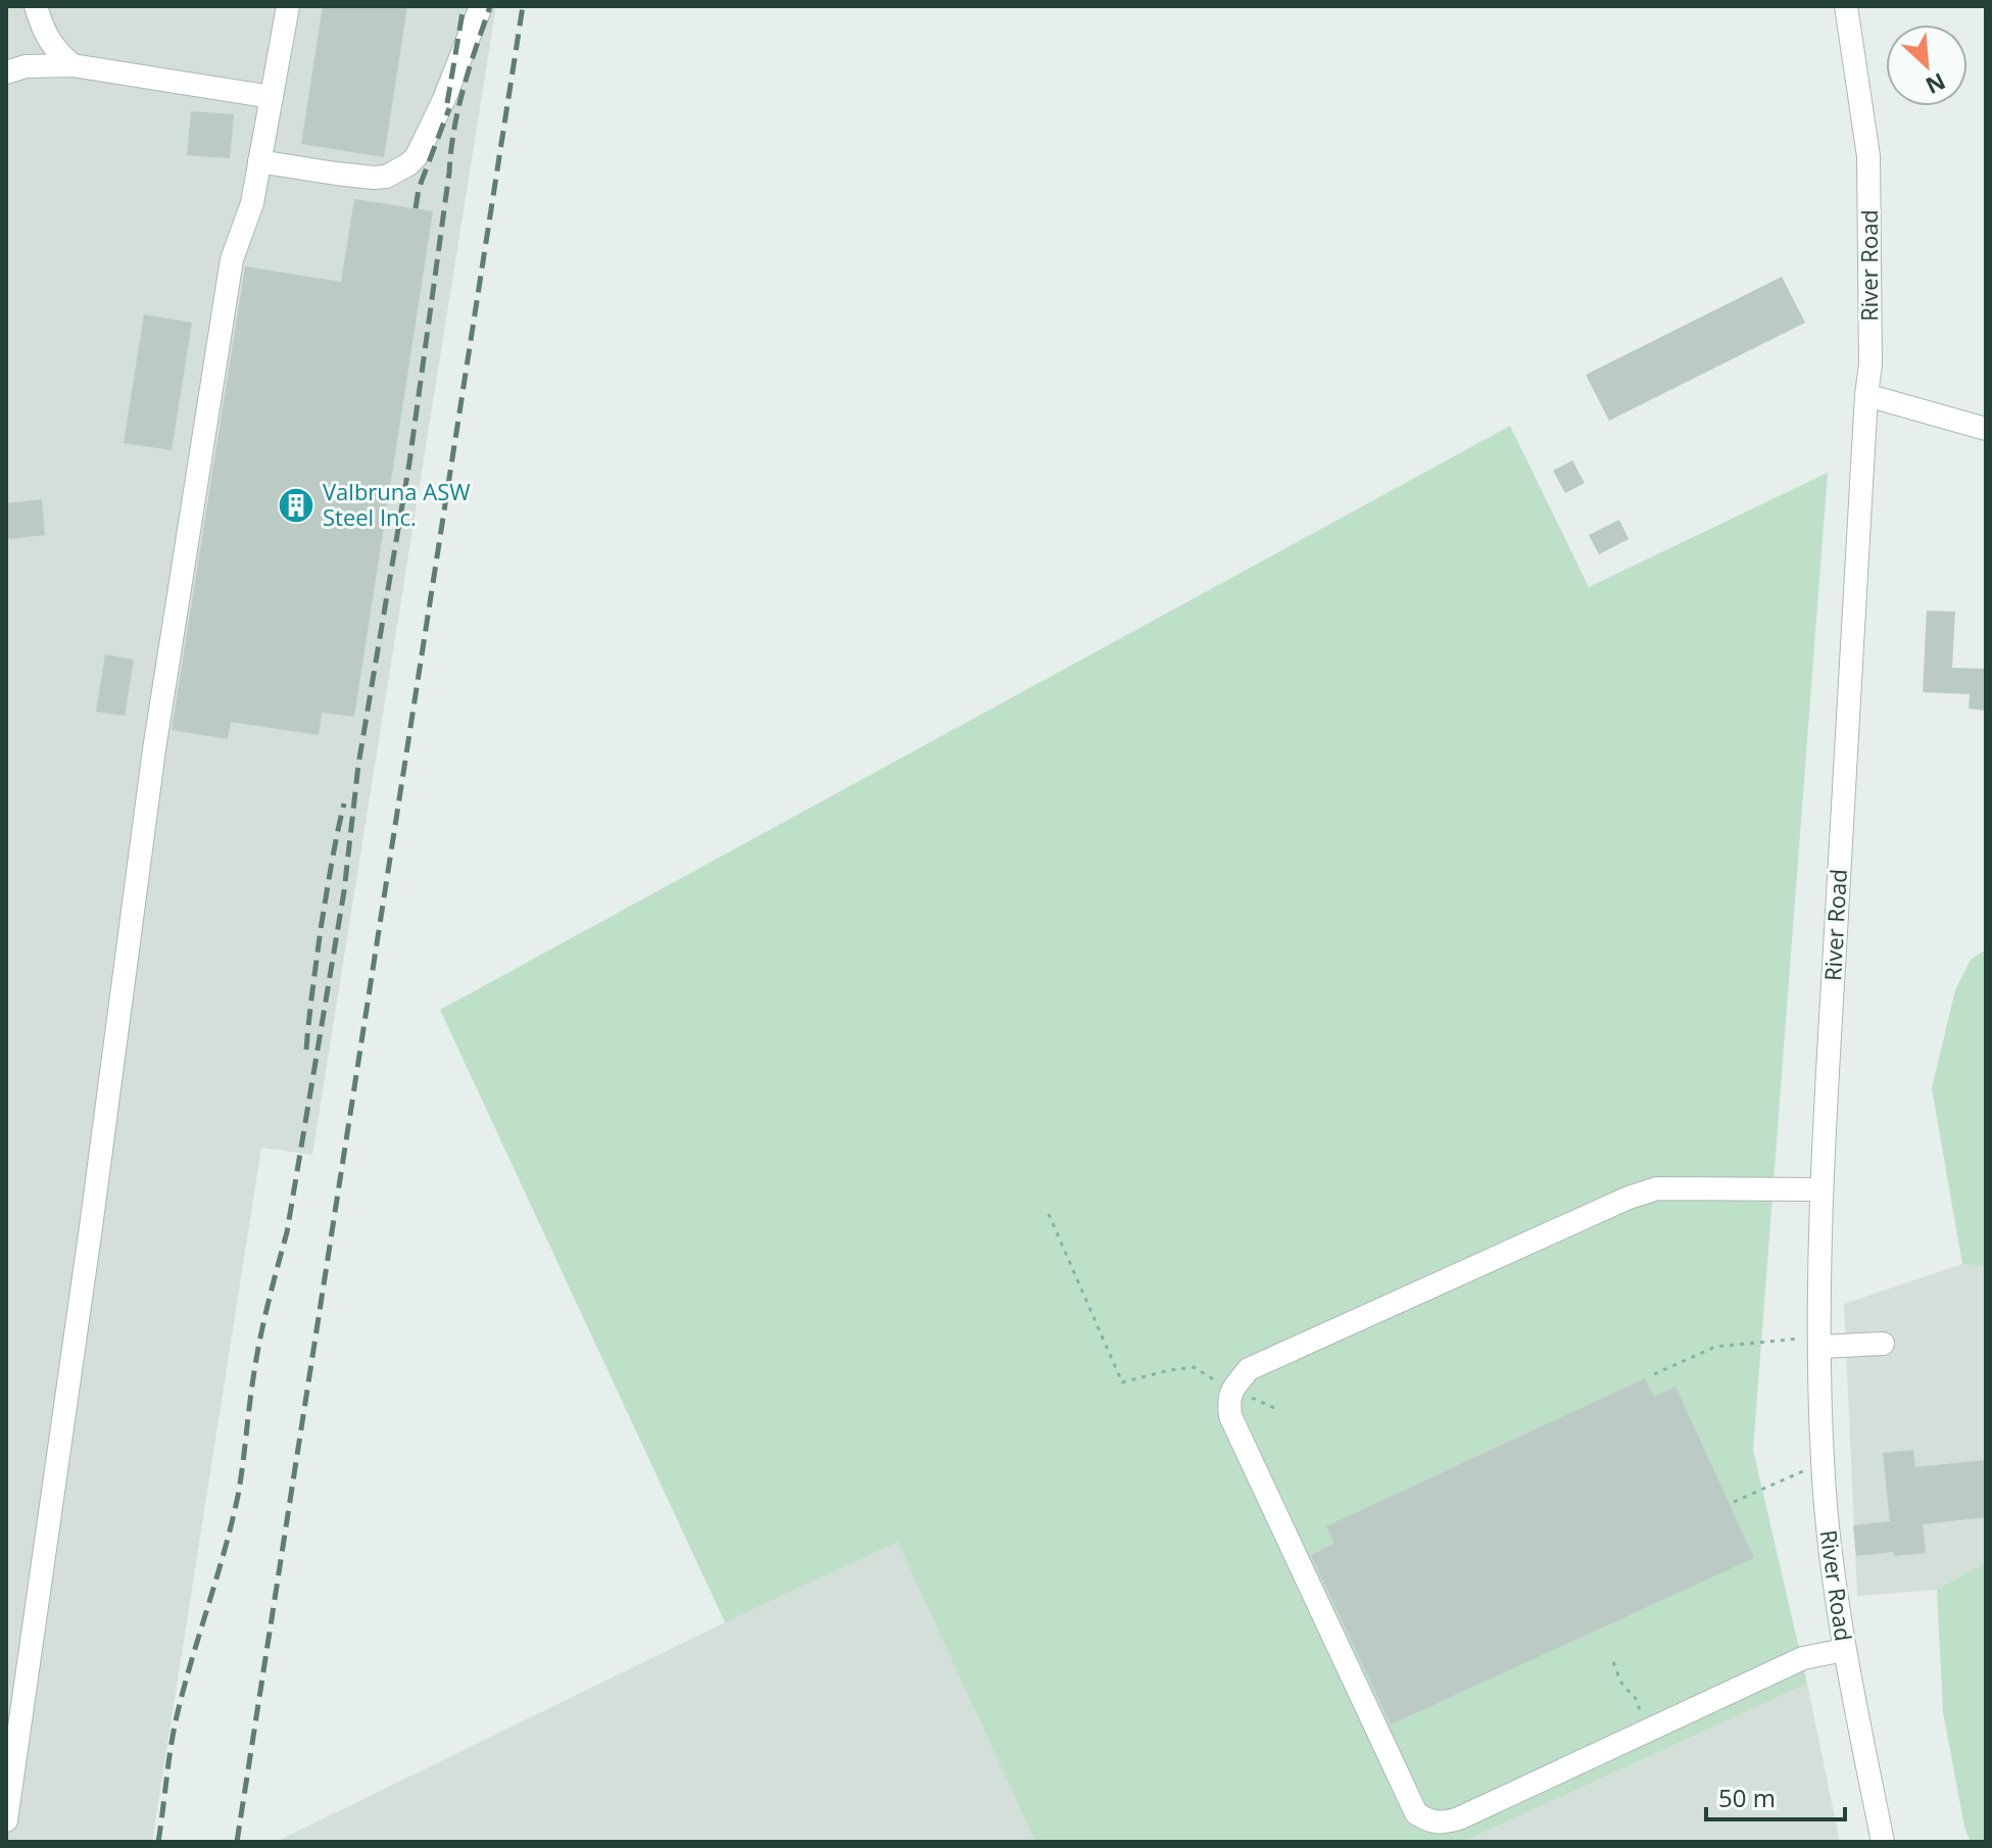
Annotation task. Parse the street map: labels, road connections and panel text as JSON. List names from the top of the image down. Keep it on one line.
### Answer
{"streets":{"street":["River Road"]},"places":{"building":["Valbruna ASW Steel Inc."]},"scale_bar":"50 m","north":"bottom right"}
